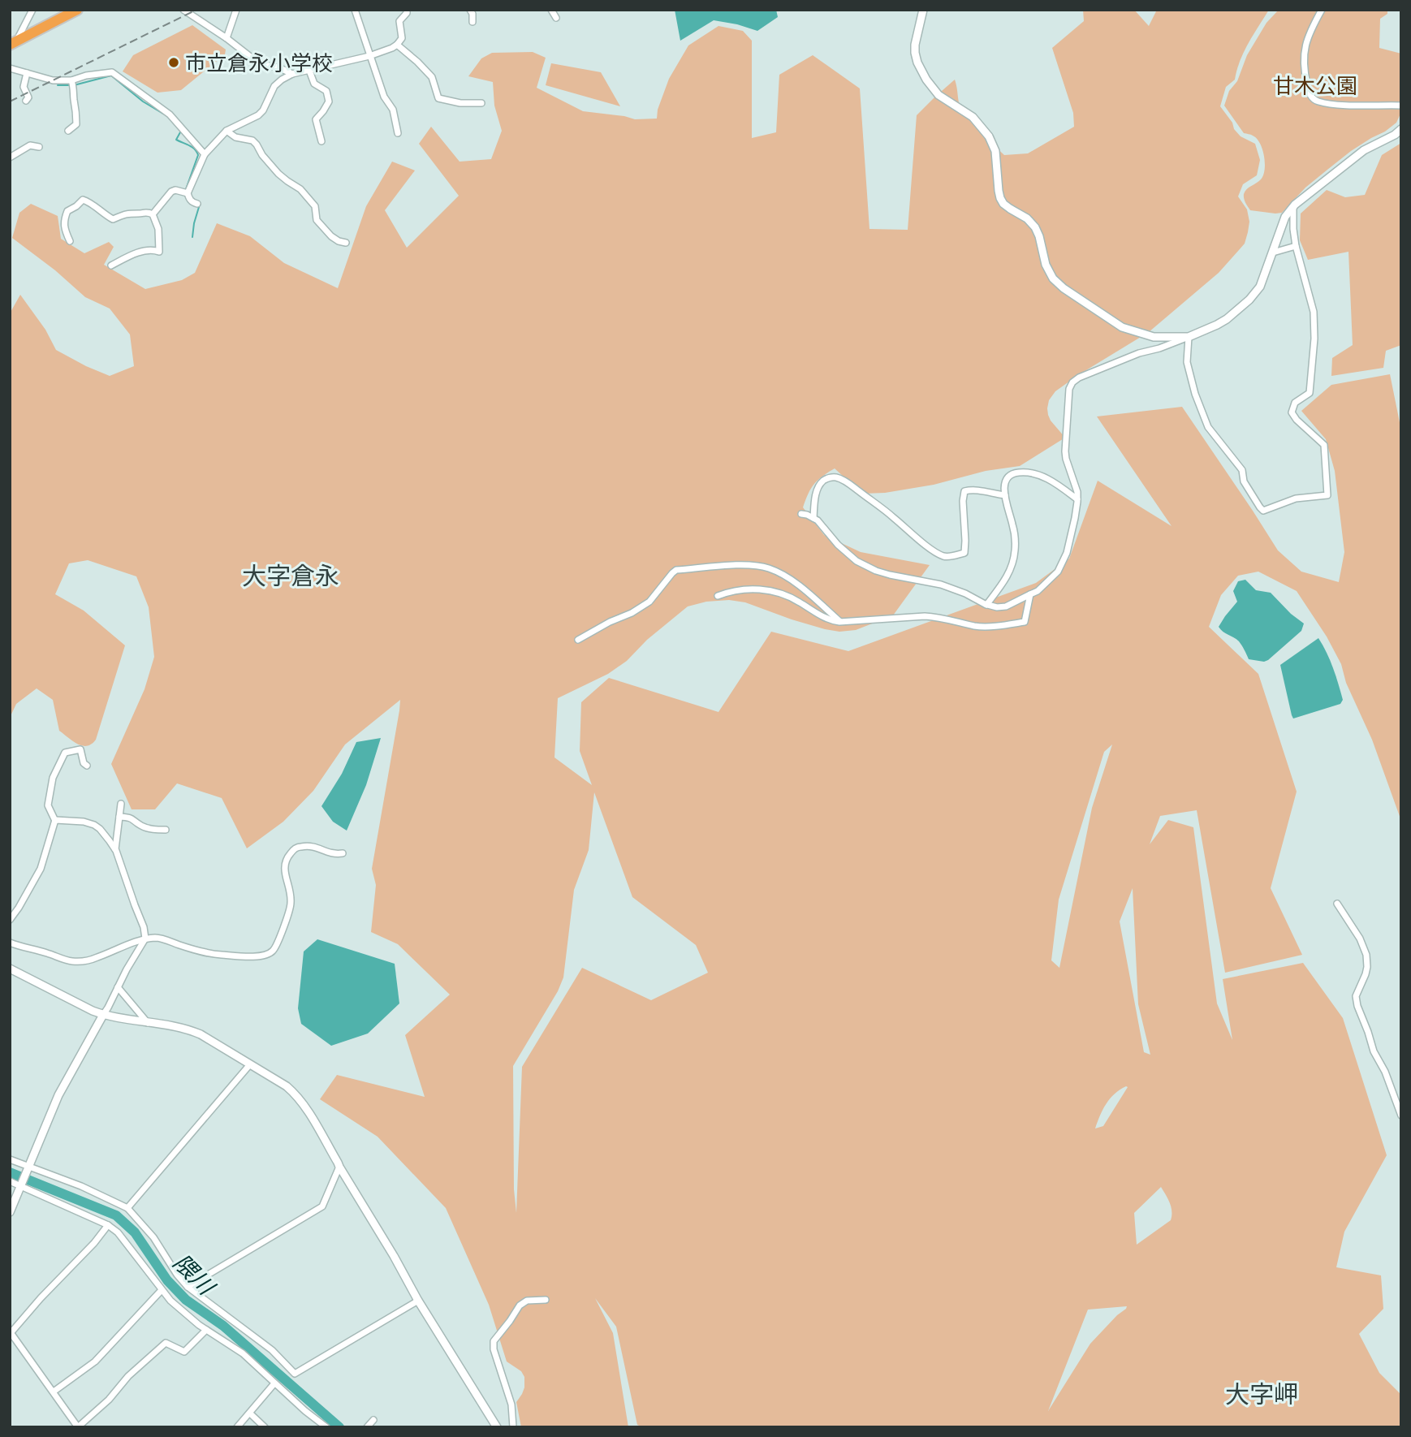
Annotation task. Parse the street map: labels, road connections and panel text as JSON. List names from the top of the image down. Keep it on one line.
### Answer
{"districts":["大字倉永","大字岬"],"water":["隈川"],"parks":["甘木公園"],"places":["市立倉永小学校"]}
